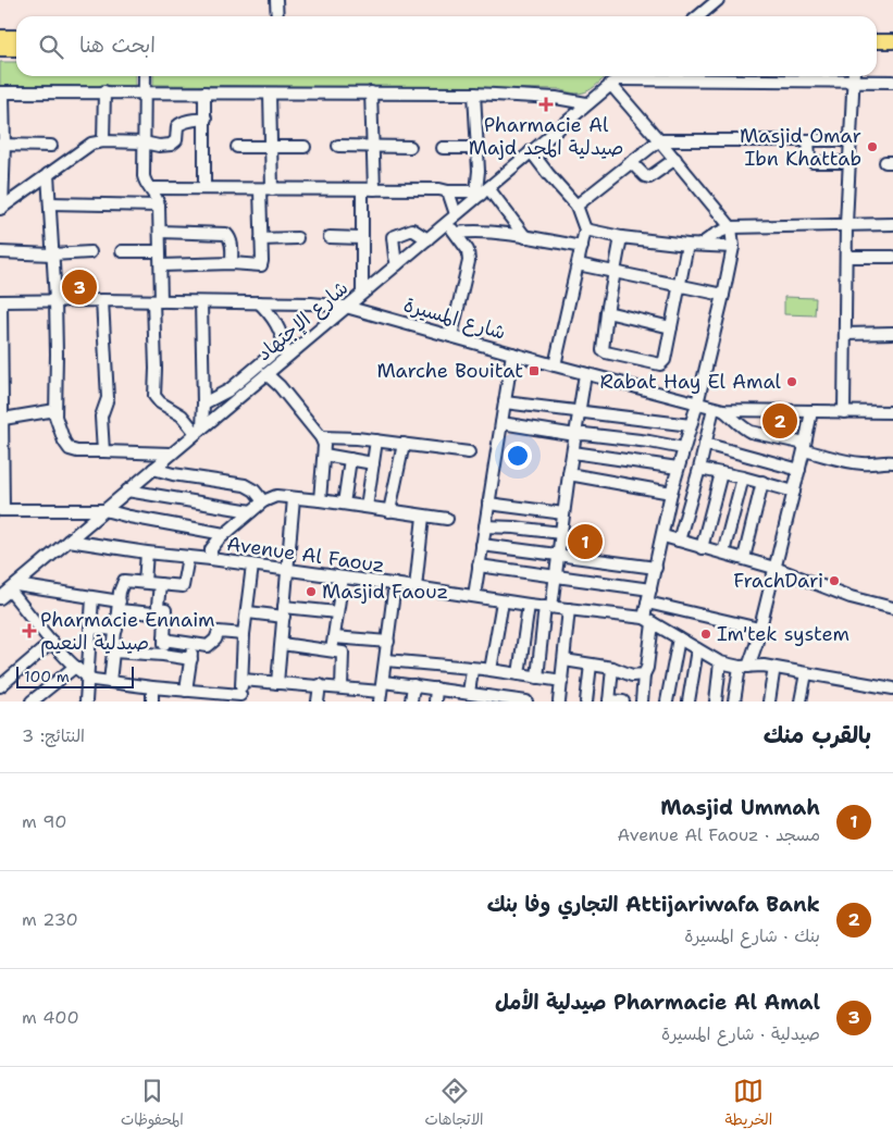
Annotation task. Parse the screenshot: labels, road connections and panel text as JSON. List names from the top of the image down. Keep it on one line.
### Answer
{"streets":{"street":["شارع المسيرة","شارع الإجتهاد","Avenue Al Faouz"]},"crossings":[["شارع المسيرة","شارع الإجتهاد"],["شارع الإجتهاد","Avenue Al Faouz"]],"places":{"health":["Pharmacie Al Majd صيدلية المجد","Pharmacie Ennaim صيدلية النعيم"],"other":["Masjid Omar Ibn Khattab","Rabat Hay El Amal","FrachDari","Masjid Faouz","Im'tek system"],"transit":["Marche Bouitat"]},"scale_bar":"100 m","page":{"search":"ابحث هنا","pins":["3","2","1"],"scale":"100 m","heading":["بالقرب منك","النتائج: 3"],"list":[{"mark":"1","name":"Masjid Ummah","note":"مسجد · Avenue Al Faouz","value":"90 m"},{"mark":"2","name":"Attijariwafa Bank التجاري وفا بنك","note":"بنك · شارع المسيرة","value":"230 m"},{"mark":"3","name":"Pharmacie Al Amal صيدلية الأمل","note":"صيدلية · شارع المسيرة","value":"400 m"}],"nav":["الخريطة","الاتجاهات","المحفوظات"]}}
